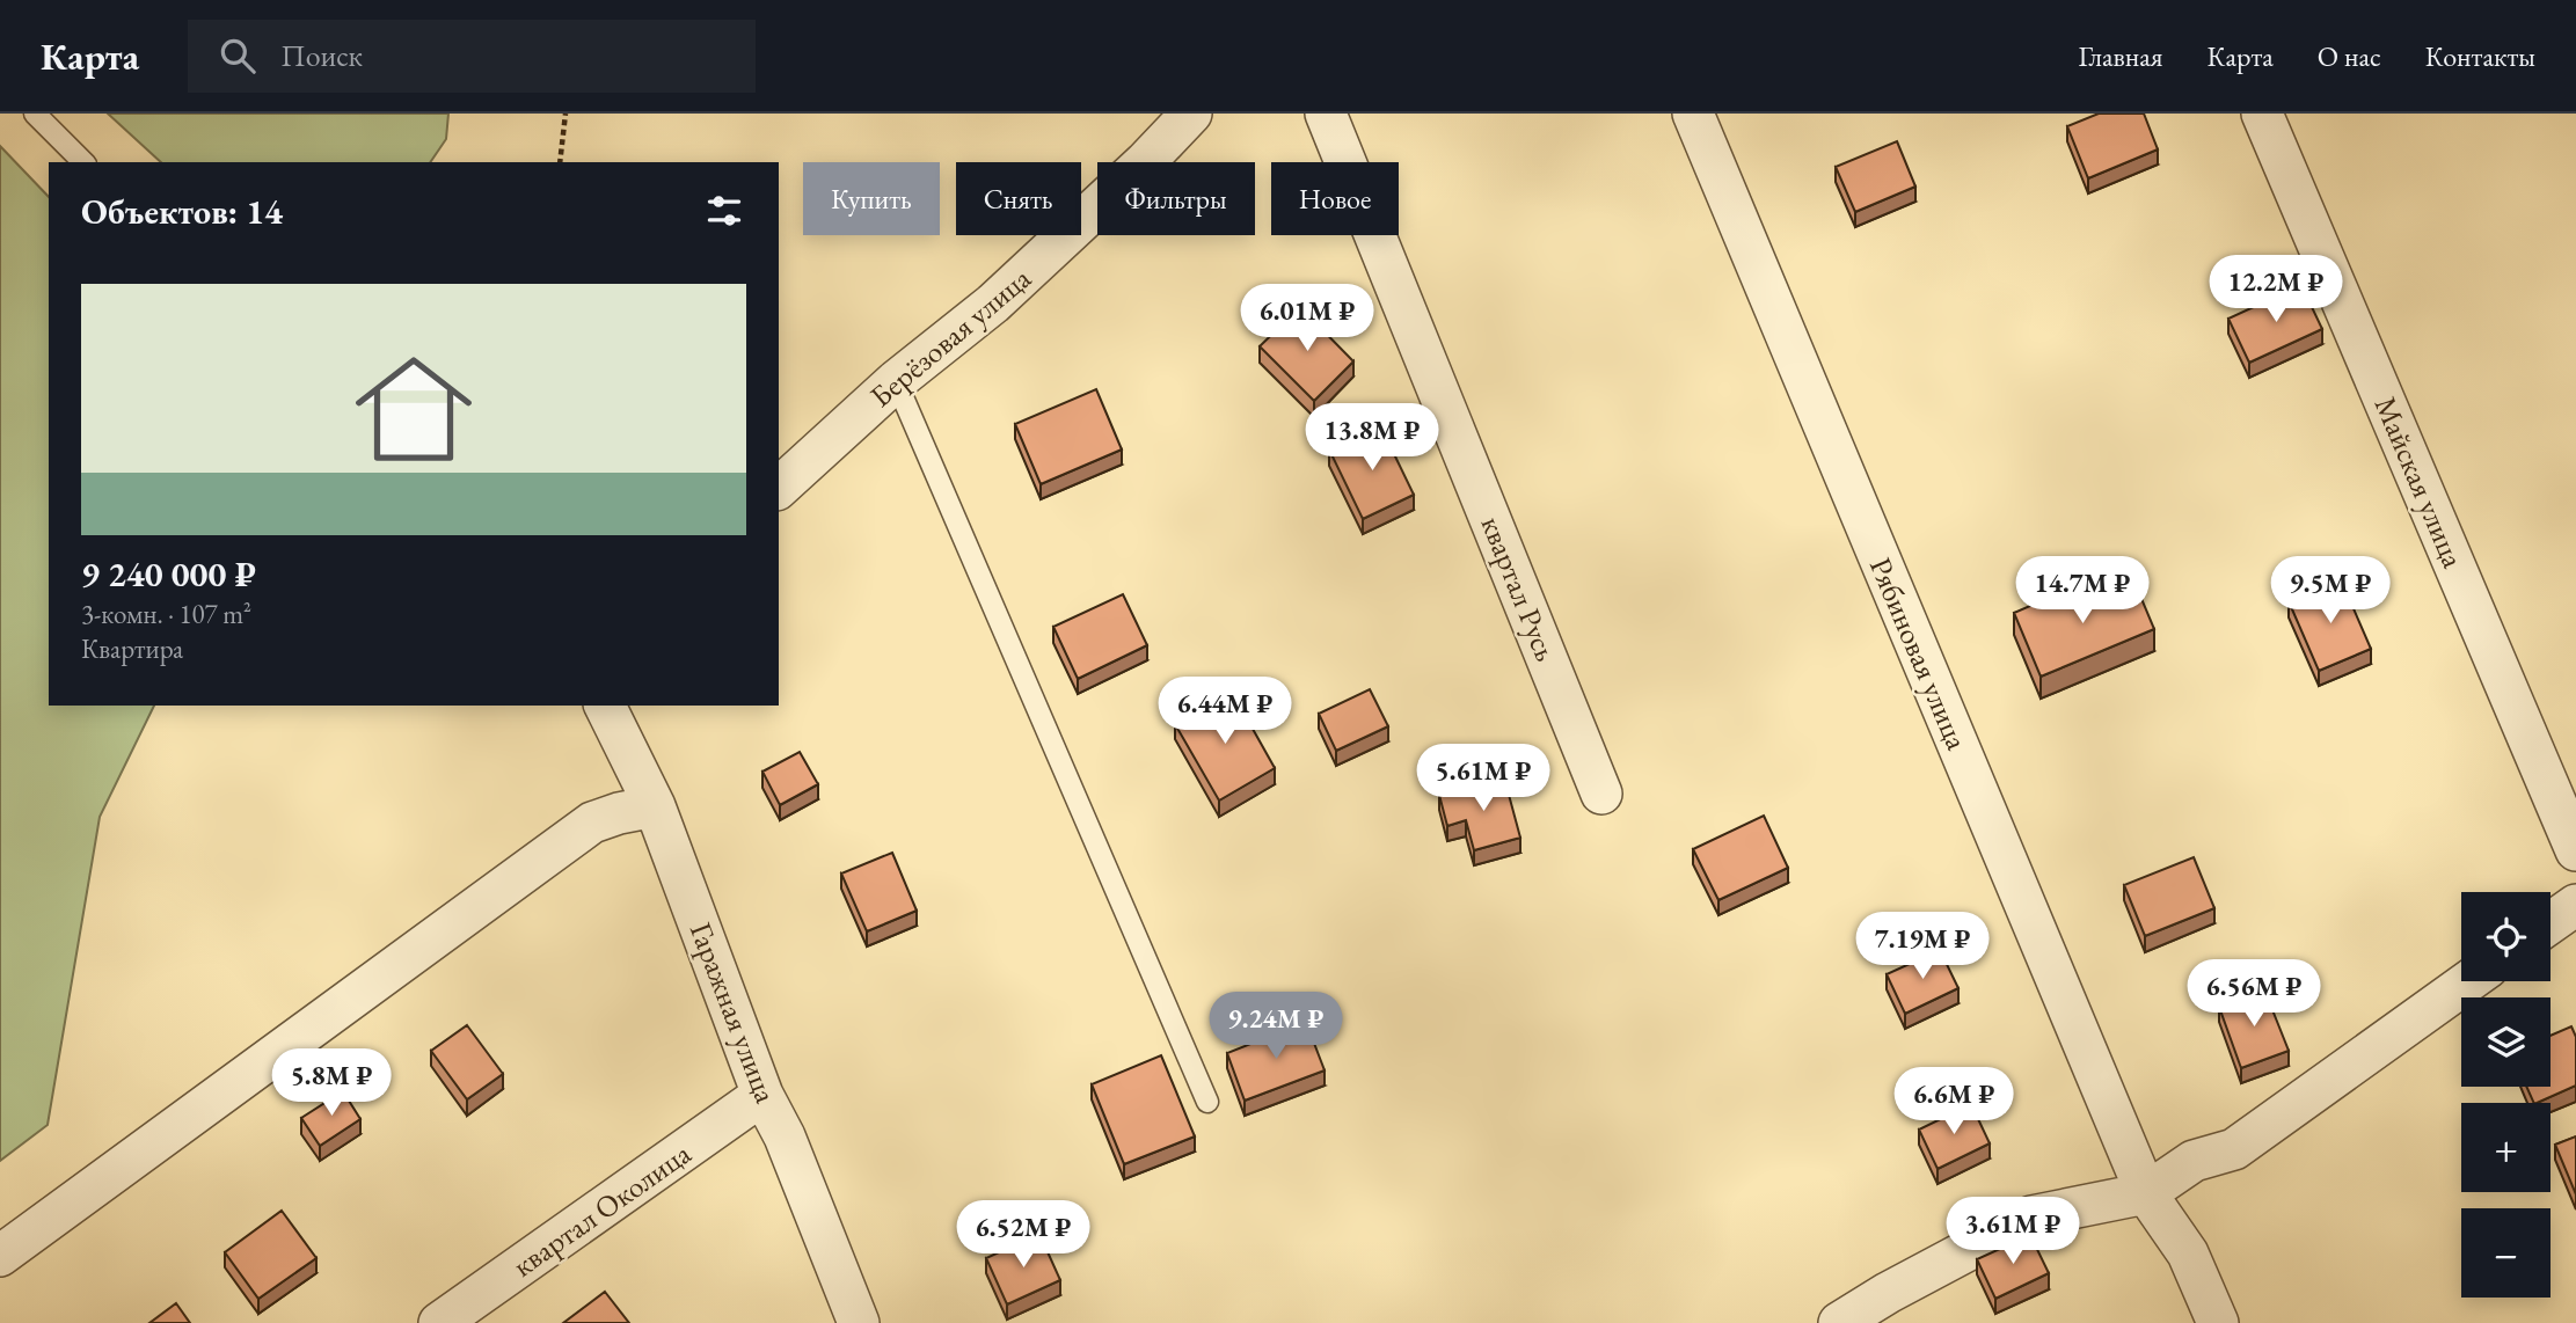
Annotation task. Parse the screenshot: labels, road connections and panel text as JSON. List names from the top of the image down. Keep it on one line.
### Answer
{"streets":{"street":["Берёзовая улица","Майская улица","квартал Русь","Рябиновая улица","Гаражная улица","квартал Околица"]},"crossings":[["Гаражная улица","квартал Околица"]],"page":{"header":"Карта","search":"Поиск","nav":["Главная","Карта","О нас","Контакты"],"chip":["Купить","Снять","Фильтры","Новое"],"heading":"Объектов: 14","price":["12.2M ₽","6.01M ₽","13.8M ₽","14.7M ₽","9.5M ₽","6.44M ₽","5.61M ₽","7.19M ₽","6.56M ₽","9.24M ₽","5.8M ₽","6.6M ₽","3.61M ₽","6.52M ₽"],"list":[{"name":"9 240 000 ₽","note":"3-комн. · 107 m² · Квартира"}],"map_buttons":["+","−"]}}
